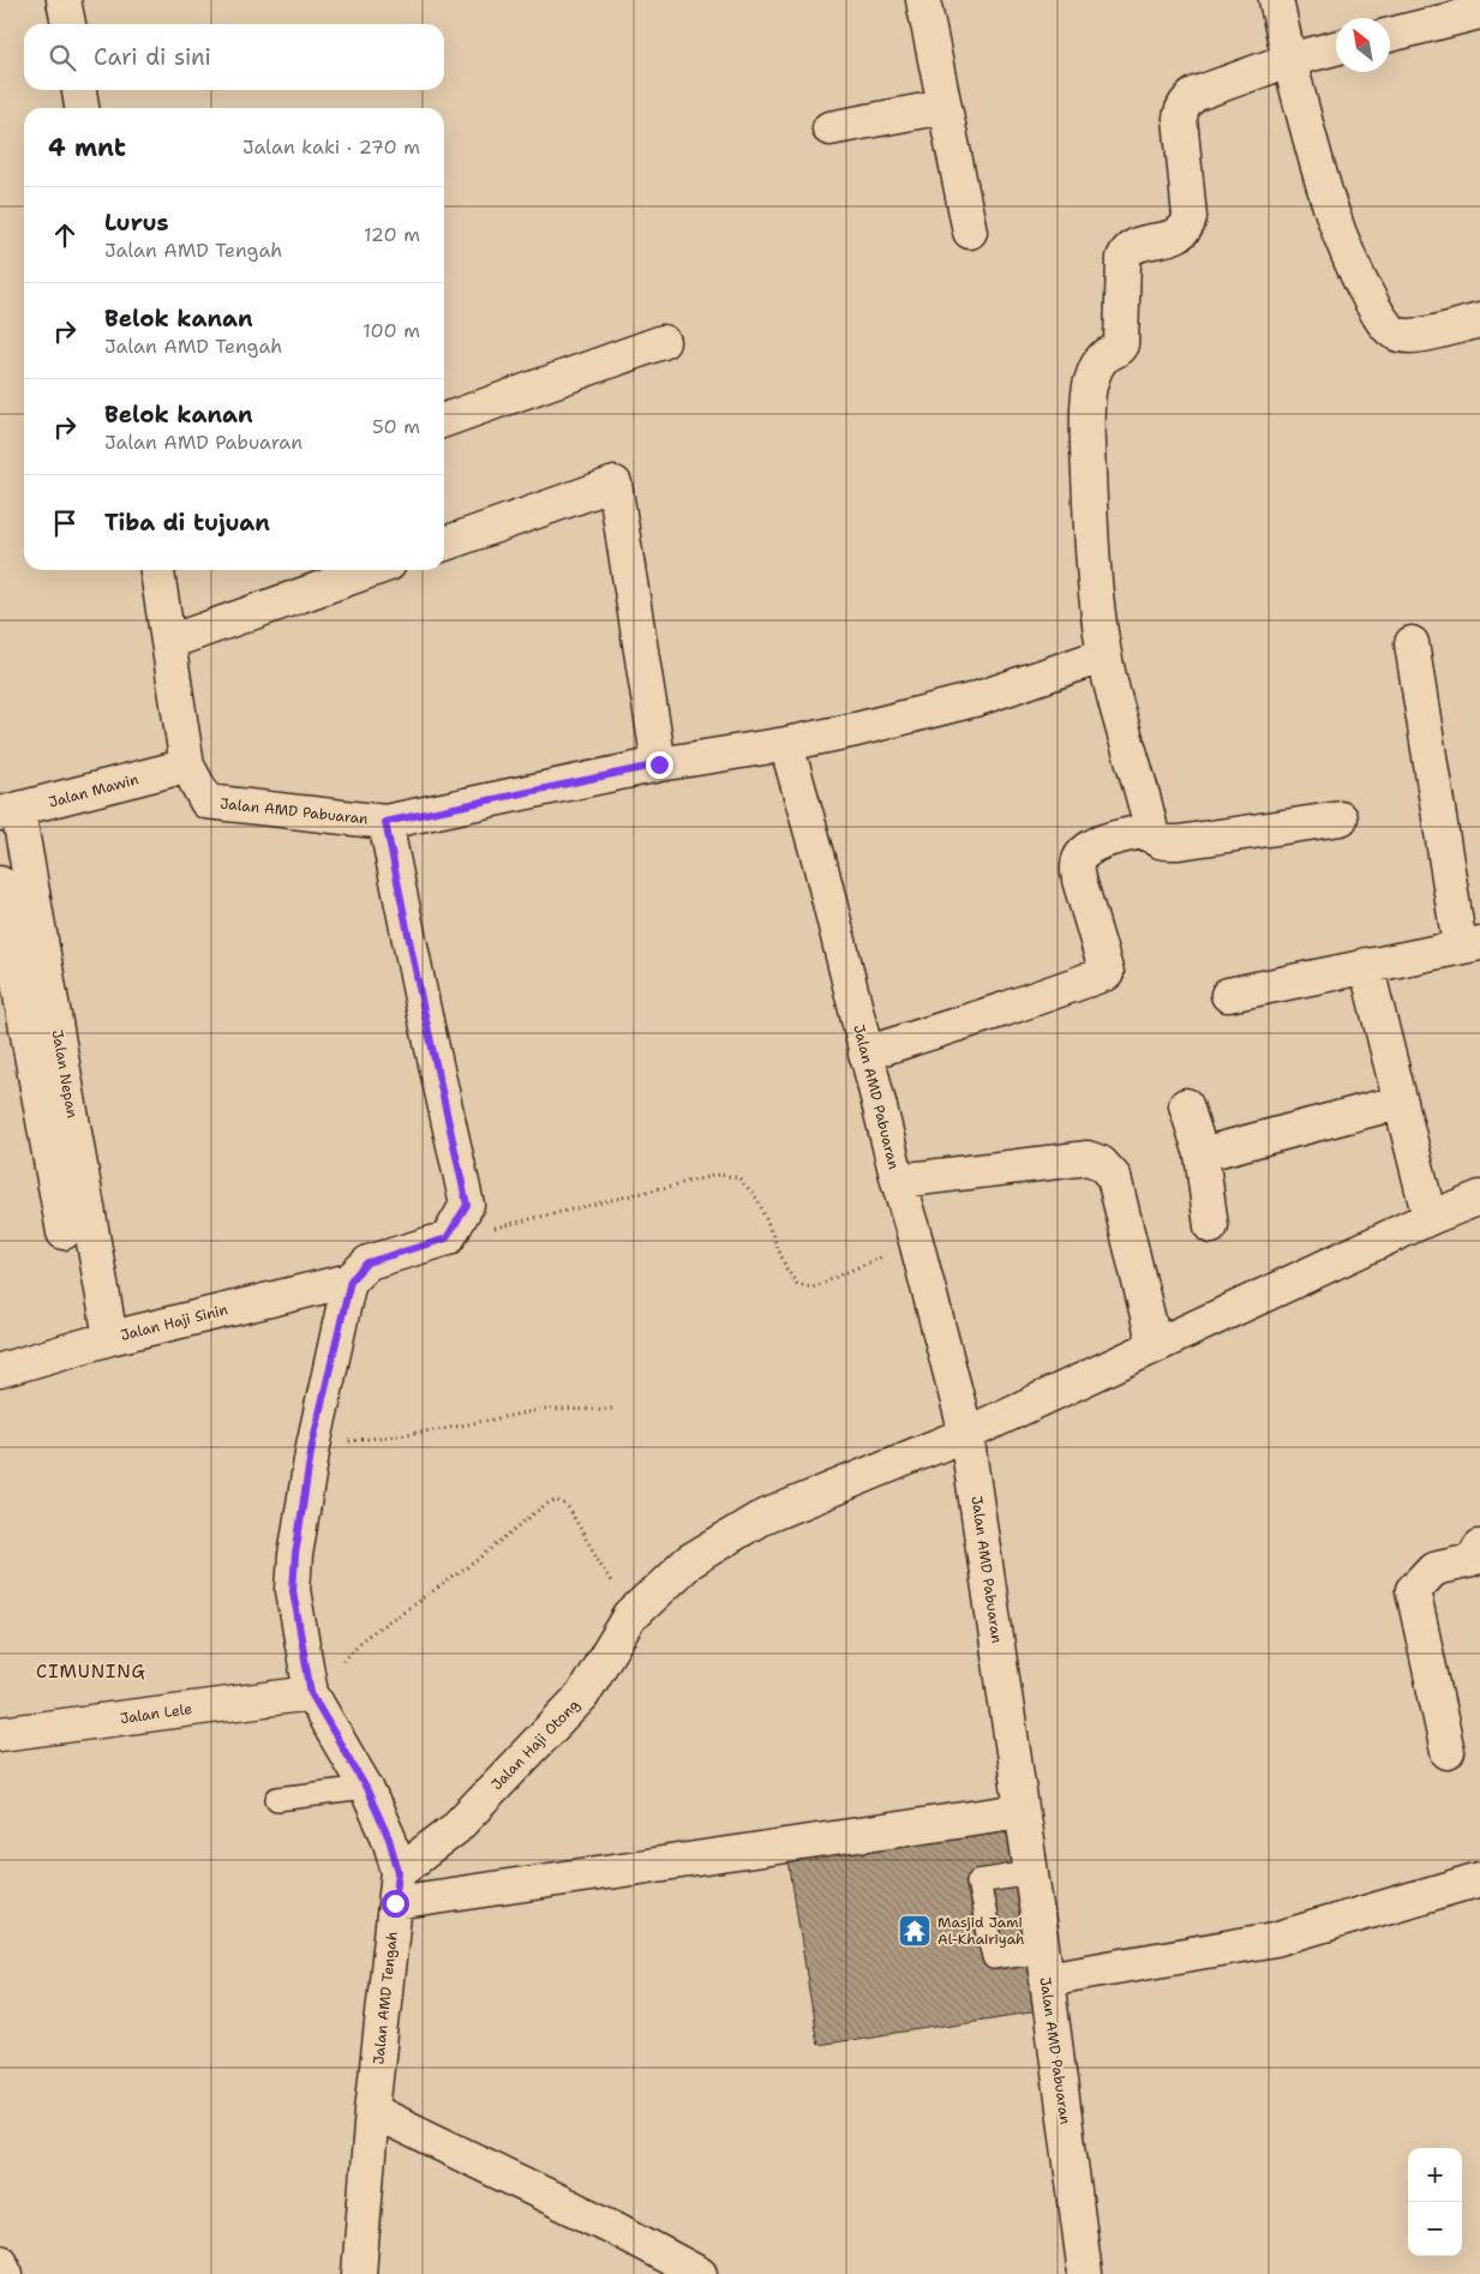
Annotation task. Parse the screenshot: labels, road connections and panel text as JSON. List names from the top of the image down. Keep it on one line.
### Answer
{"streets":{"street":["Jalan Mawin","Jalan AMD Pabuaran","Jalan Nepan","Jalan Haji Sinin","Jalan Lele","Jalan Haji Otong","Jalan AMD Tengah"]},"crossings":[["Jalan Mawin","Jalan AMD Pabuaran"],["Jalan Mawin","Jalan Nepan"],["Jalan AMD Pabuaran","Jalan Haji Otong"],["Jalan Nepan","Jalan Haji Sinin"],["Jalan Haji Sinin","Jalan AMD Tengah"],["Jalan Lele","Jalan AMD Tengah"],["Jalan Haji Otong","Jalan AMD Tengah"]],"districts":["CIMUNING"],"places":{"temple":["Masjid Jami Al-Khairiyah"]},"north":"top left","page":{"search":"Cari di sini","heading":["4 mnt","Jalan kaki · 270 m"],"list":[["Lurus","Jalan AMD Tengah","120 m"],["Belok kanan","Jalan AMD Tengah","100 m"],["Belok kanan","Jalan AMD Pabuaran","50 m"],"Tiba di tujuan"],"map_buttons":["+","−"]}}
